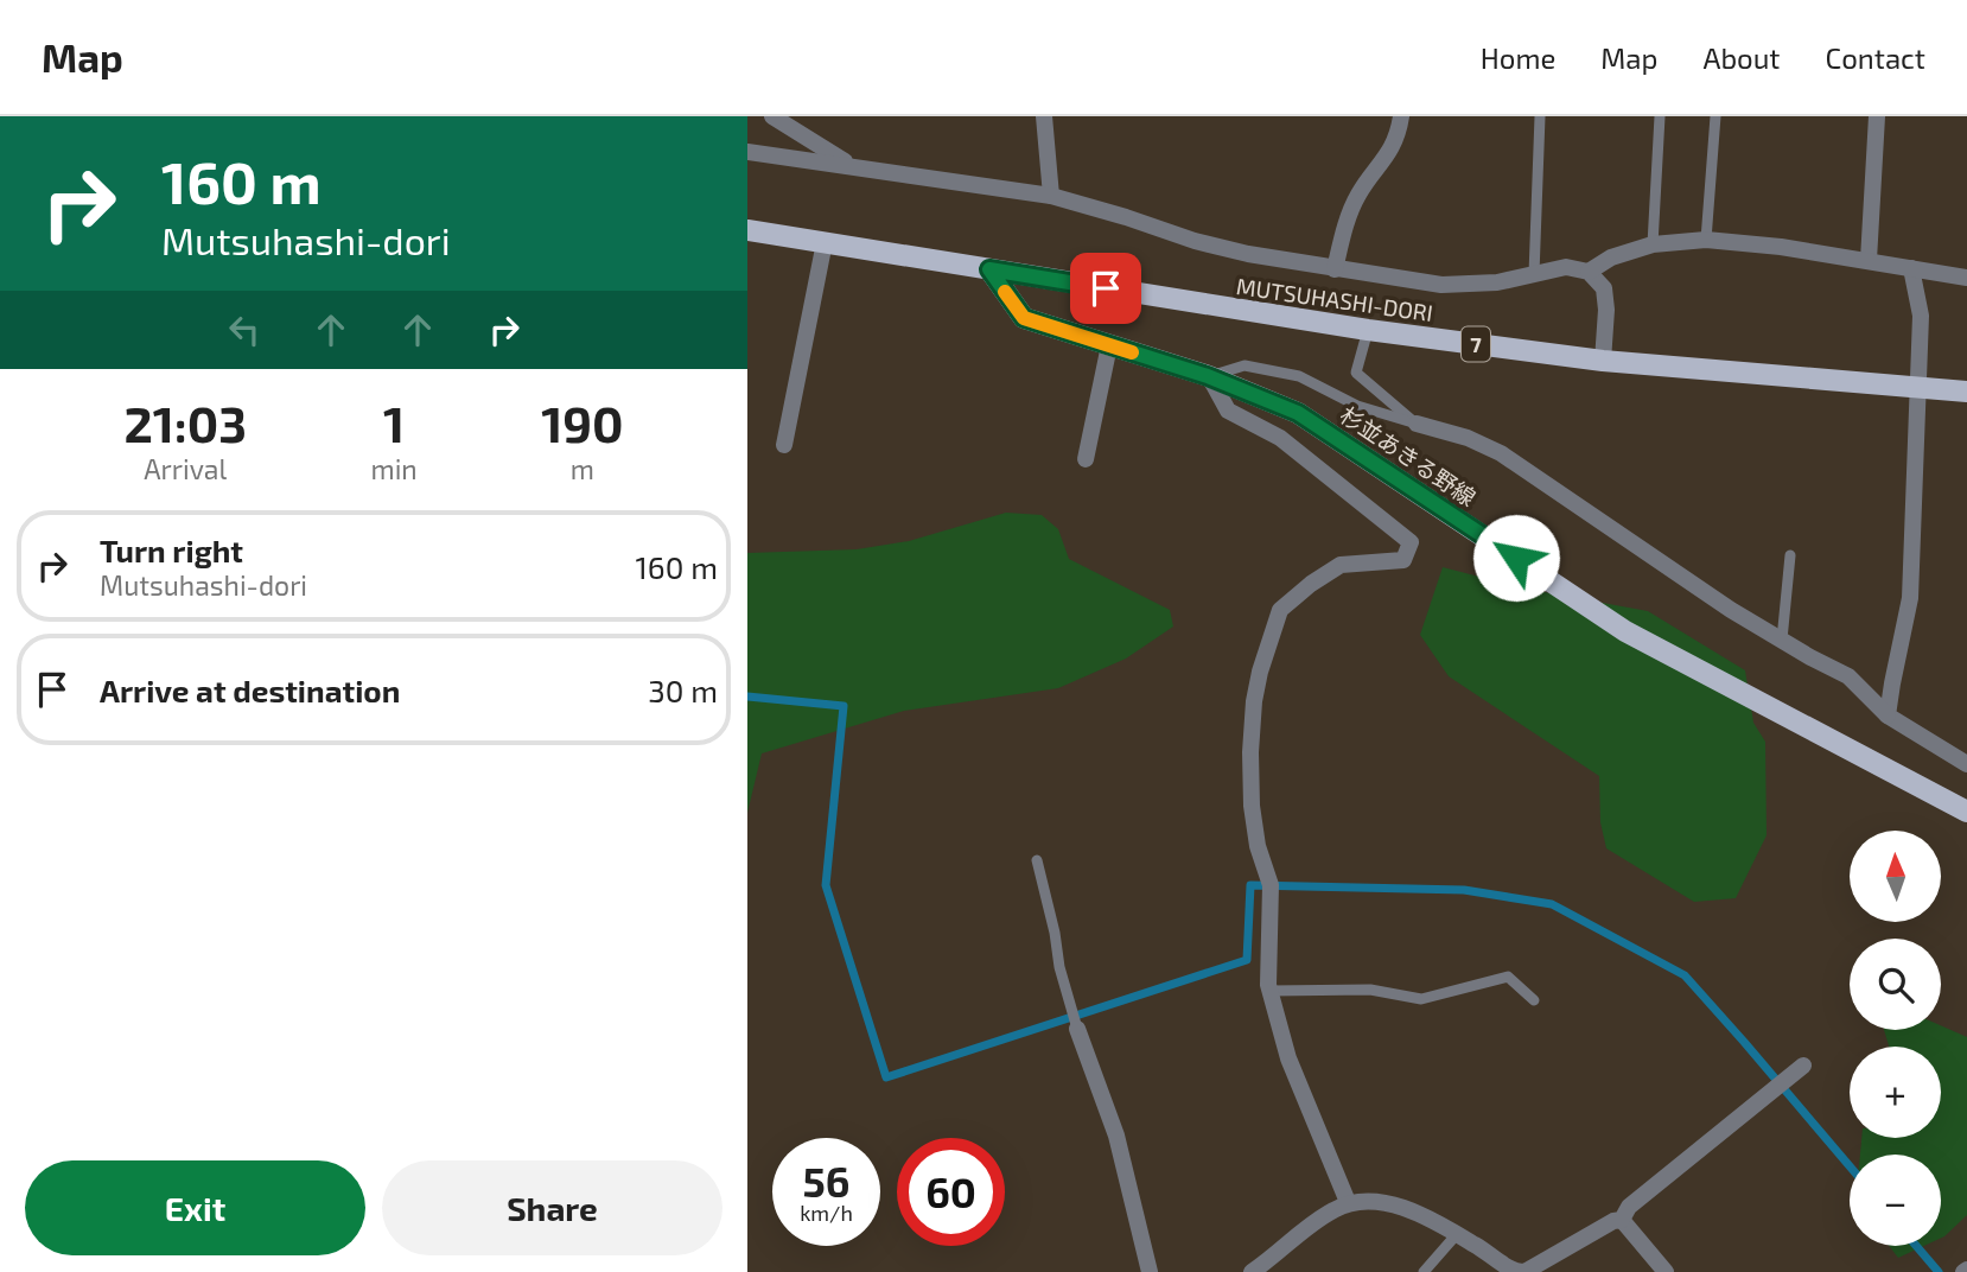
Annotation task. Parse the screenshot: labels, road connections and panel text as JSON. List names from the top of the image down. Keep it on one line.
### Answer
{"streets":{"main road":["MUTSUHASHI-DORI","7","杉並あきる野線"]},"crossings":[["MUTSUHASHI-DORI","杉並あきる野線"]],"north":"top","page":{"header":"Map","nav":["Home","Map","About","Contact"],"turn":["160 m","Mutsuhashi-dori"],"eta":["21:03","Arrival","1","min","190","m"],"list":[{"name":"Turn right","note":"Mutsuhashi-dori","value":"160 m"},{"name":"Arrive at destination","value":"30 m"}],"map_buttons":["+","−"],"speed":"56 km/h","limit":"60","buttons":["Exit","Share"]}}
